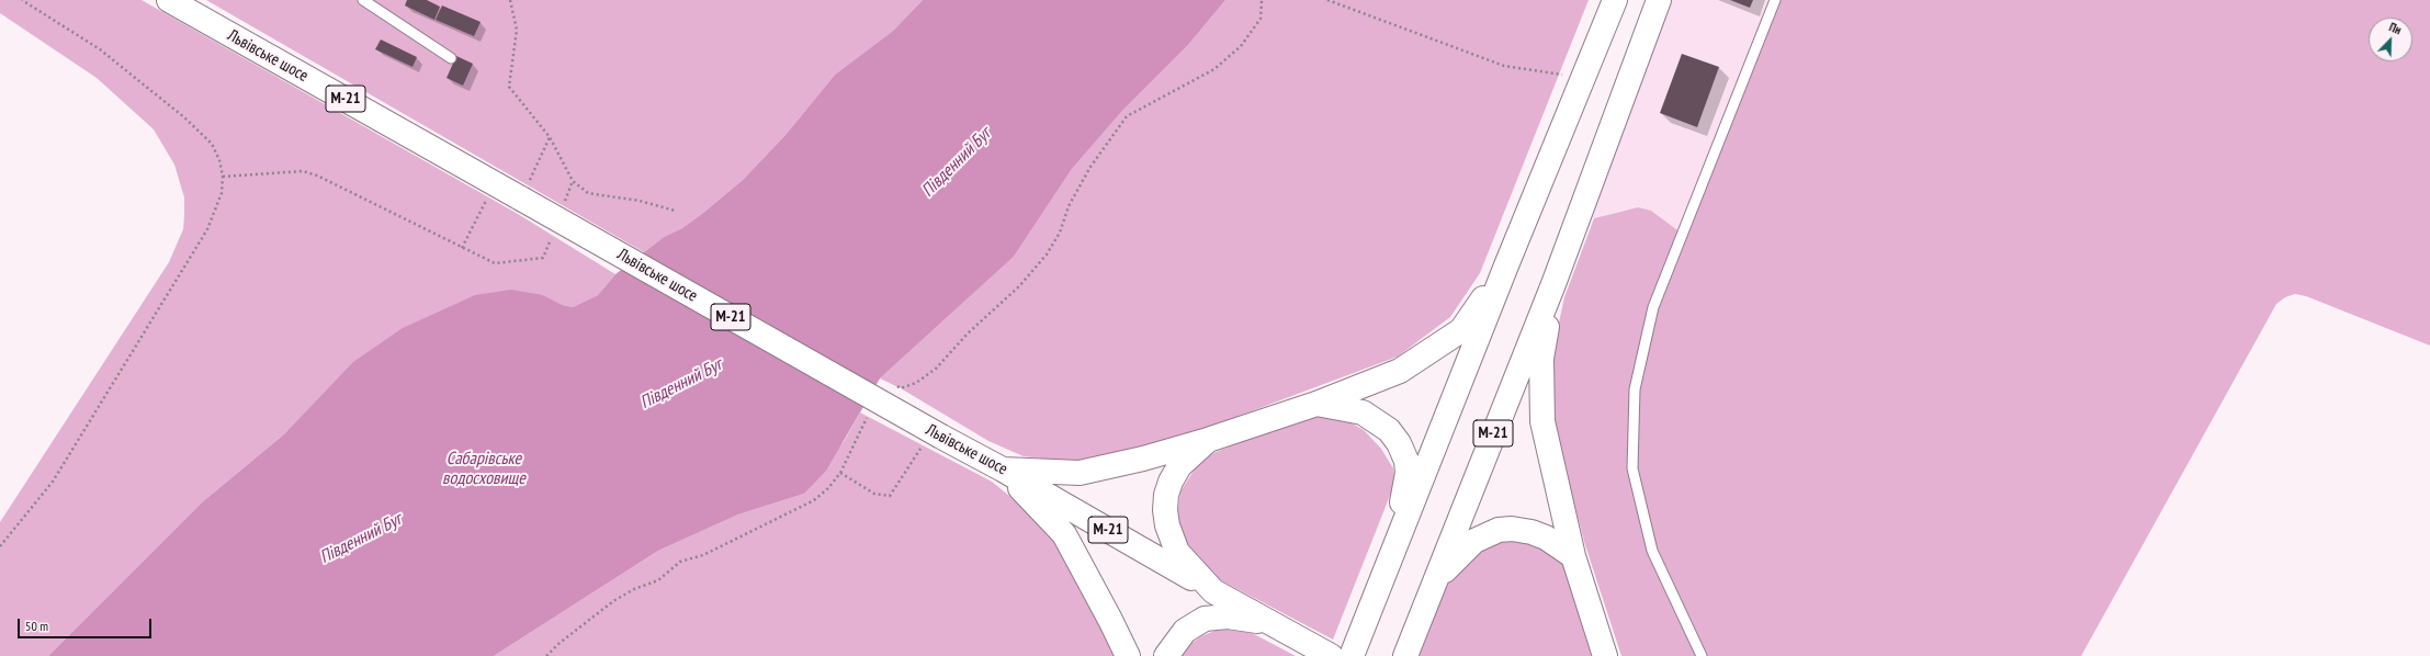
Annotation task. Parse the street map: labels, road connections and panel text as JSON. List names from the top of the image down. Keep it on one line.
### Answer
{"streets":{"highway":["Львівське шосе","М-21"]},"crossings":[["Львівське шосе","М-21"]],"water":["Південний Буг","Сабарівське водосховище"],"scale_bar":"50 m","north":"top right"}
